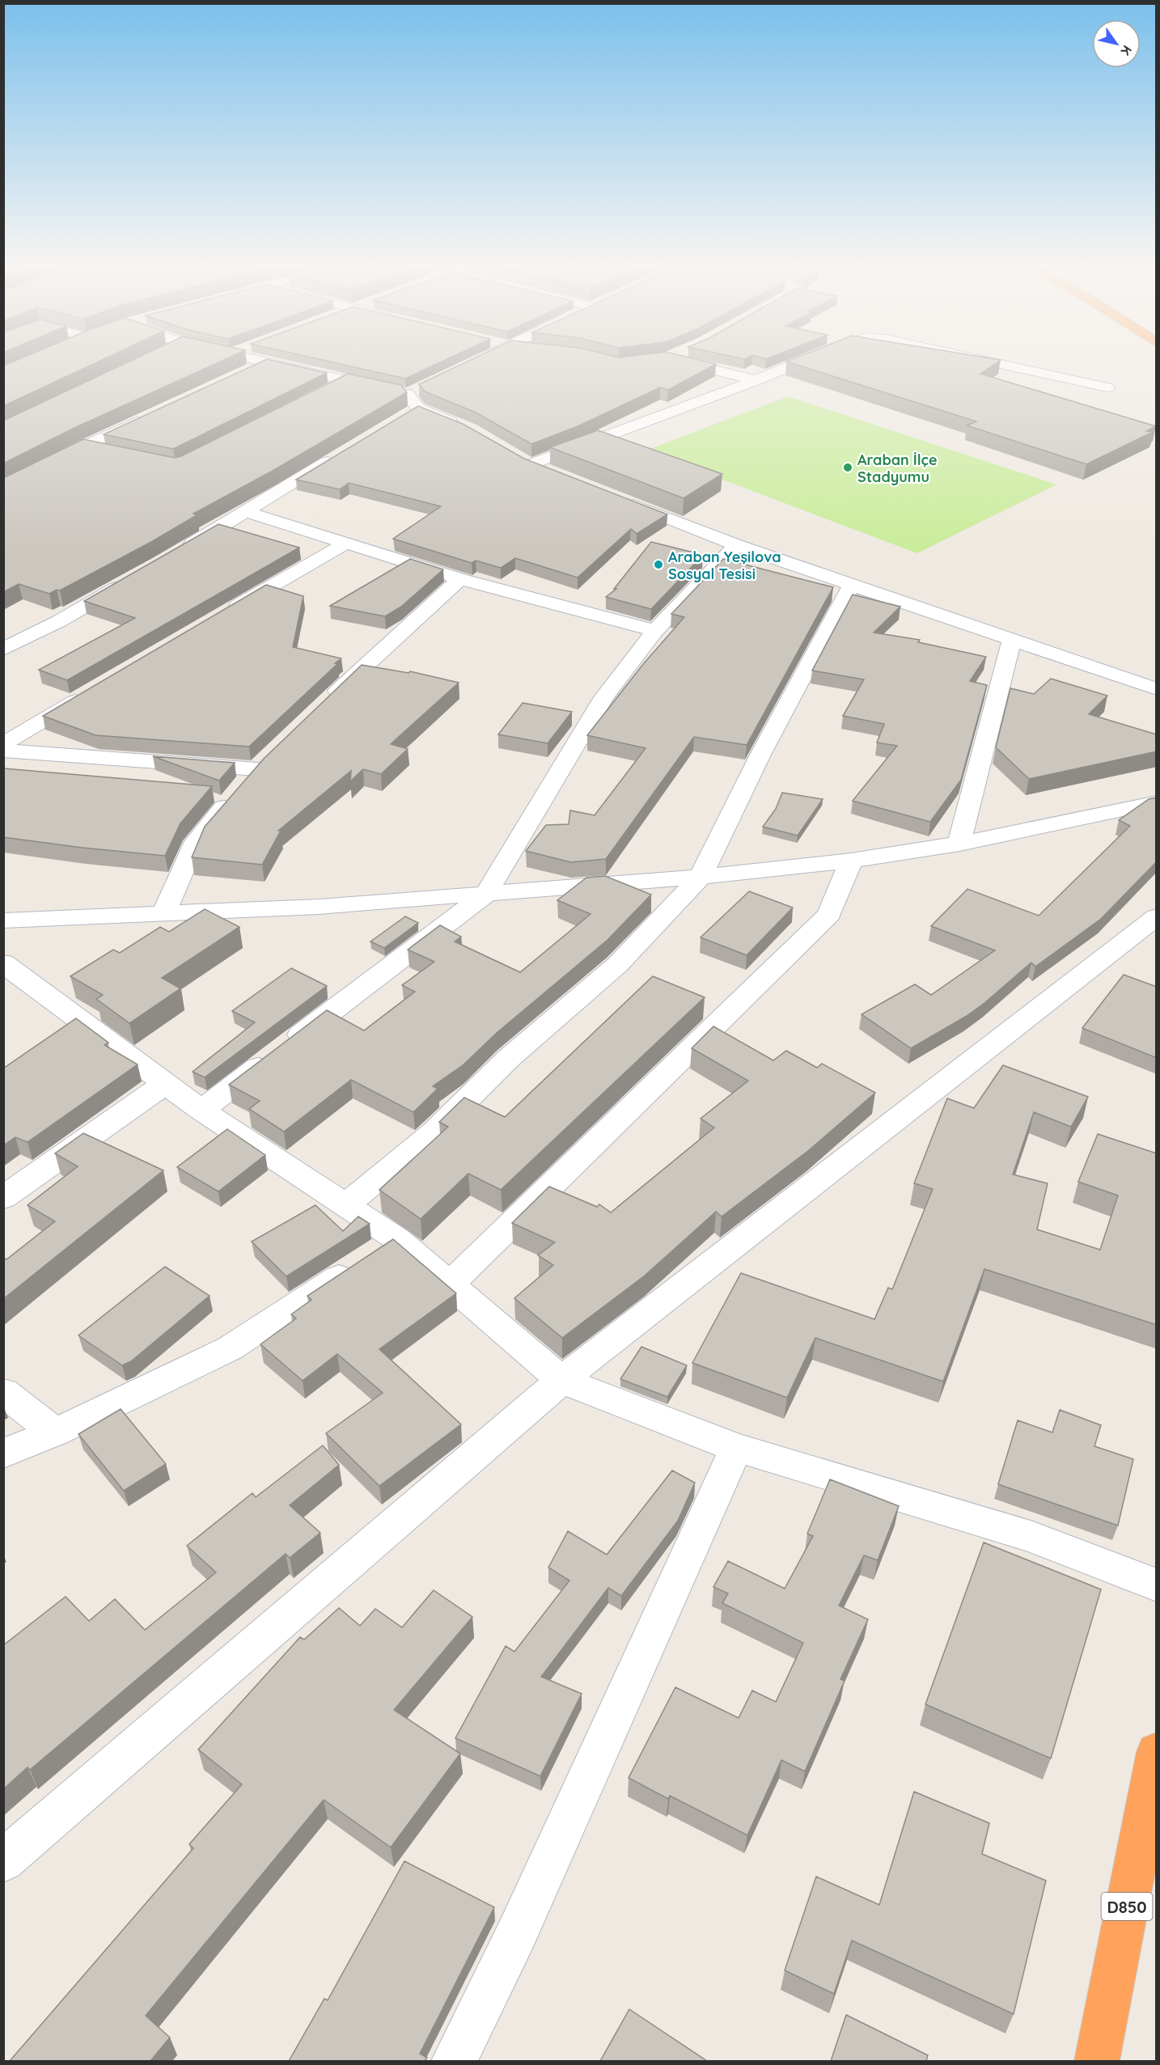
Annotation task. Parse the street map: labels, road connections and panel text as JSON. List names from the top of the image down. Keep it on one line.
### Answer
{"streets":{"highway":["D850"]},"places":["Araban İlçe Stadyumu","Araban Yeşilova Sosyal Tesisi"],"north":"bottom right"}
